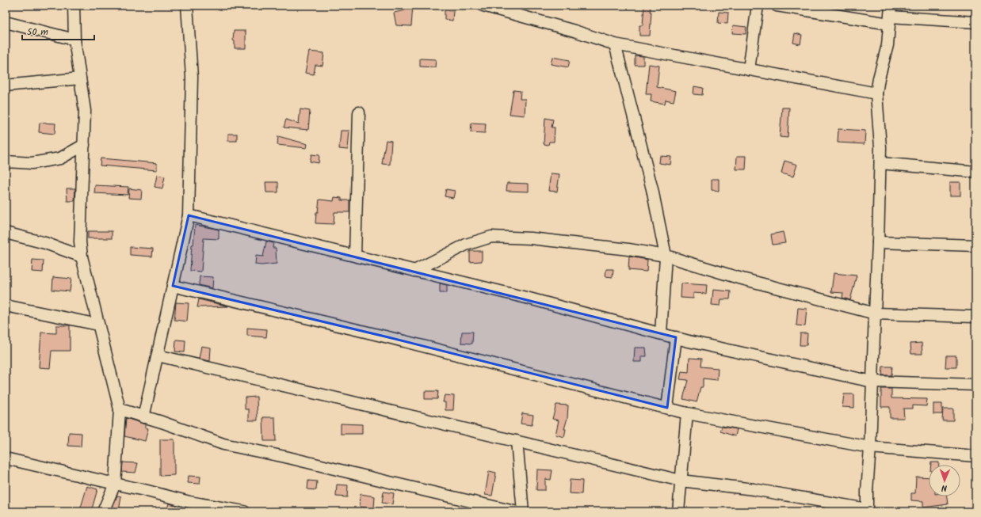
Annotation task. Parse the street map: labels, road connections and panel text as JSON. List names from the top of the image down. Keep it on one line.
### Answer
{"scale_bar":"50 m","north":"bottom"}
